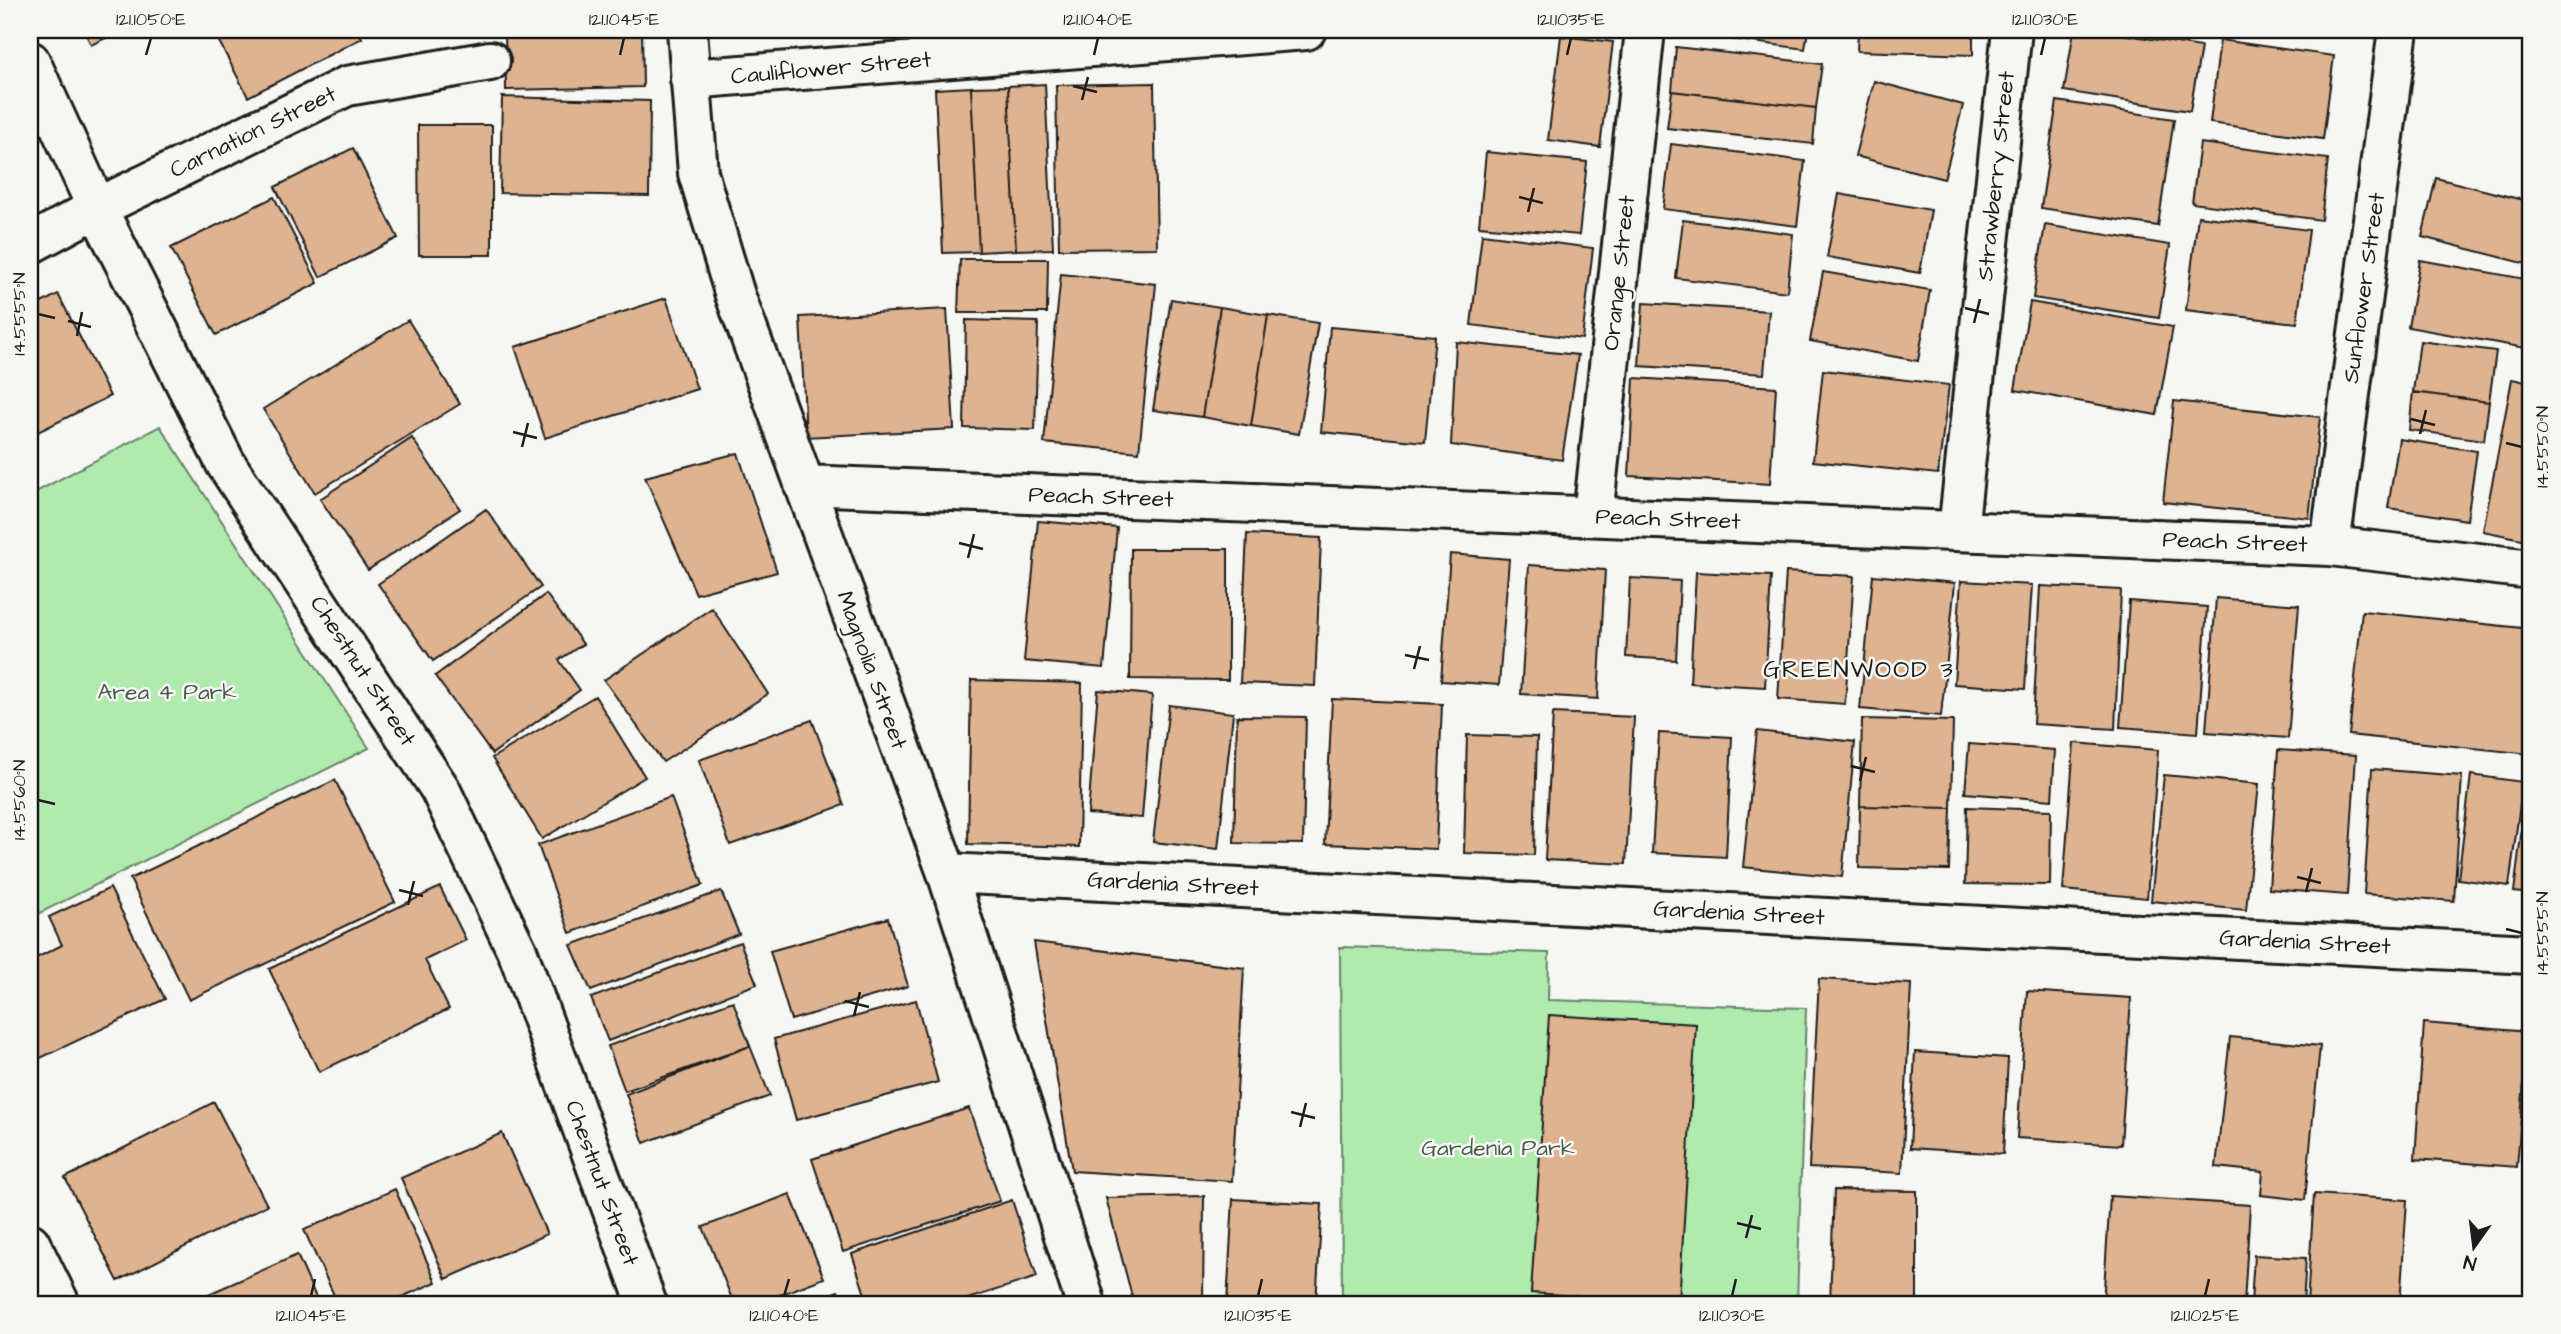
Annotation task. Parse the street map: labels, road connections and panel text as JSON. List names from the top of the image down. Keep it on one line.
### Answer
{"streets":{"street":["Cauliflower Street","Carnation Street","Strawberry Street","Orange Street","Sunflower Street","Peach Street","Magnolia Street","Chestnut Street","Gardenia Street"]},"crossings":[["Cauliflower Street","Magnolia Street"],["Carnation Street","Chestnut Street"],["Strawberry Street","Peach Street"],["Orange Street","Peach Street"],["Sunflower Street","Peach Street"],["Peach Street","Magnolia Street"],["Magnolia Street","Gardenia Street"]],"districts":["GREENWOOD 3"],"parks":["Area 4 Park","Gardenia Park"],"north":"bottom","coordinates":["121.1050°E","121.1045°E","121.1040°E","121.1035°E","121.1030°E","14.5555°N","14.5550°N","14.5560°N","121.1025°E"]}
